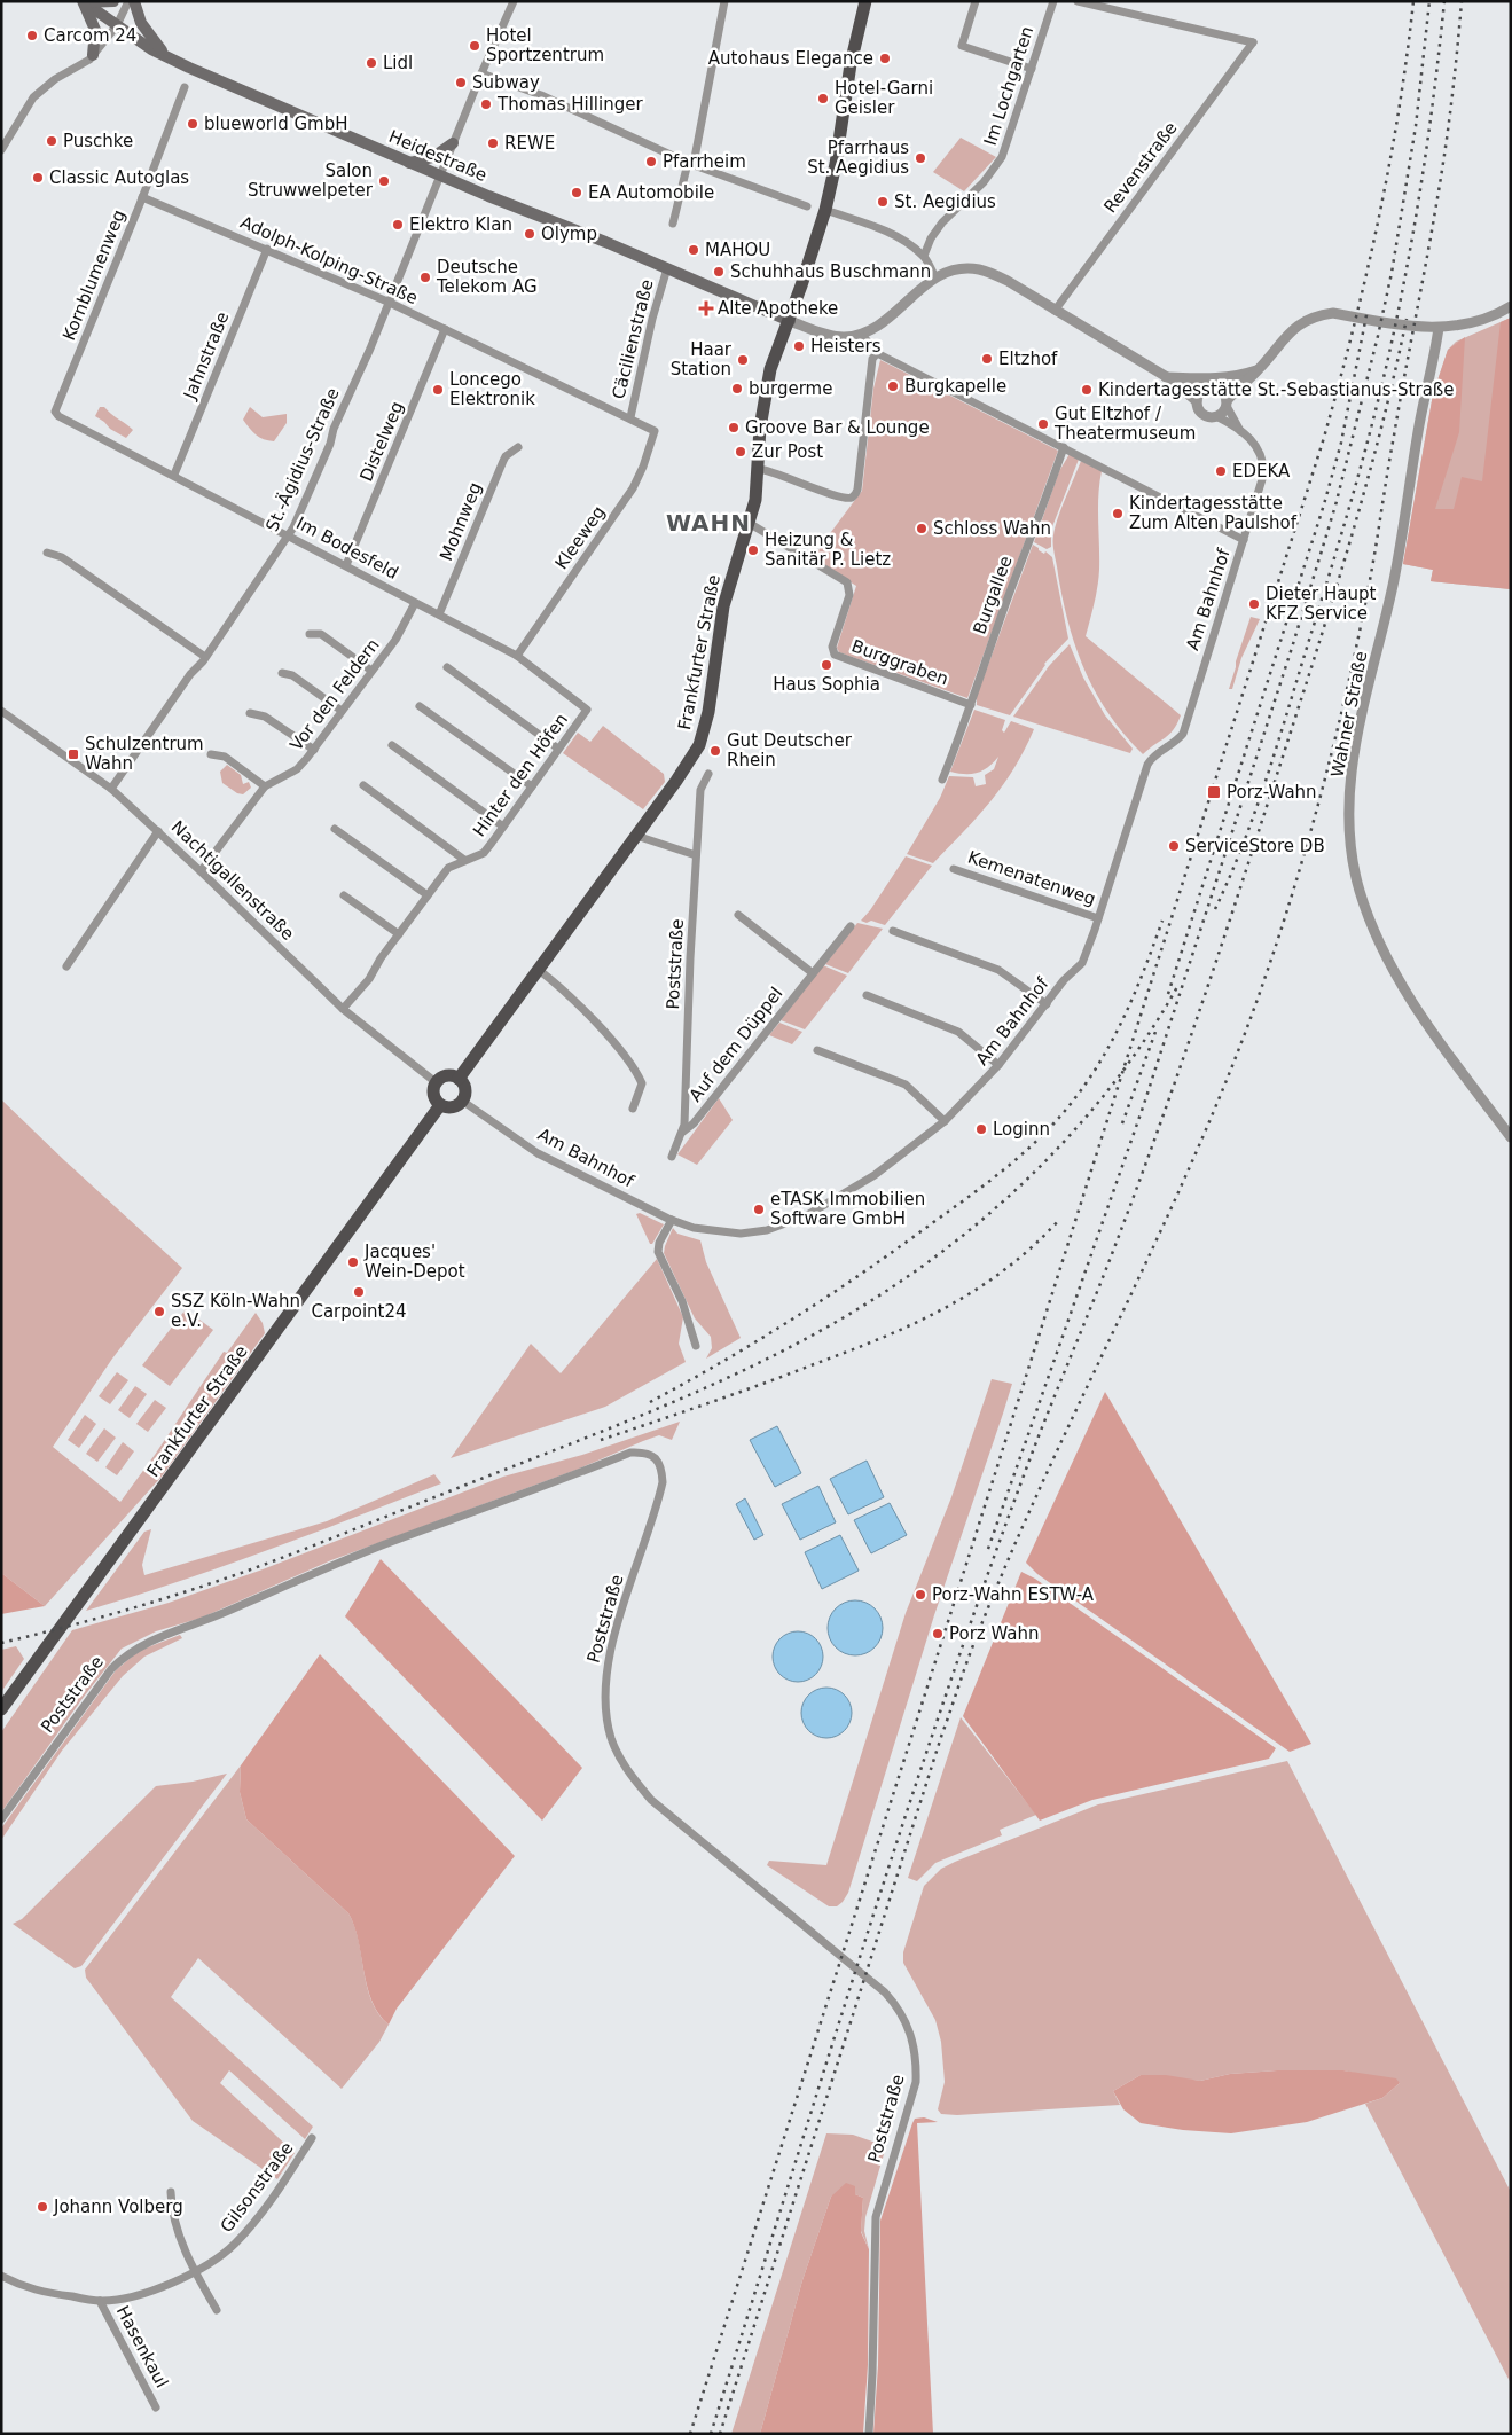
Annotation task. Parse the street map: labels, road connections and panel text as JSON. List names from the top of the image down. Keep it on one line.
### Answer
{"streets":{"main road":["Heidestraße","Frankfurter Straße"],"street":["Im Lochgarten","Revenstraße","Adolph-Kolping-Straße","Kornblumenweg","Cäcilienstraße","Jahnstraße","Distelweg","St.-Ägidius-Straße","Mohnweg","Kleeweg","Im Bodesfeld","Burgallee","Am Bahnhof","Burggraben","Vor den Feldern","Wahner Straße","Hinter den Höfen","Kemenatenweg","Nachtigallenstraße","Poststraße","Auf dem Düppel","Gilsonstraße","Hasenkaul"]},"crossings":[["Heidestraße","Cäcilienstraße"],["Heidestraße","St.-Ägidius-Straße"],["Heidestraße","Frankfurter Straße"],["Adolph-Kolping-Straße","Kornblumenweg"],["Adolph-Kolping-Straße","Cäcilienstraße"],["Adolph-Kolping-Straße","Jahnstraße"],["Adolph-Kolping-Straße","Distelweg"],["Adolph-Kolping-Straße","St.-Ägidius-Straße"],["Adolph-Kolping-Straße","Kleeweg"],["Kornblumenweg","Im Bodesfeld"],["Jahnstraße","Im Bodesfeld"],["Distelweg","Im Bodesfeld"],["St.-Ägidius-Straße","Im Bodesfeld"],["St.-Ägidius-Straße","Nachtigallenstraße"],["Mohnweg","Im Bodesfeld"],["Kleeweg","Im Bodesfeld"],["Im Bodesfeld","Vor den Feldern"],["Im Bodesfeld","Hinter den Höfen"],["Burgallee","Burggraben"],["Am Bahnhof","Frankfurter Straße"],["Am Bahnhof","Kemenatenweg"],["Am Bahnhof","Nachtigallenstraße"],["Frankfurter Straße","Burggraben"],["Frankfurter Straße","Nachtigallenstraße"],["Vor den Feldern","Nachtigallenstraße"],["Hinter den Höfen","Nachtigallenstraße"],["Poststraße","Auf dem Düppel"],["Gilsonstraße","Hasenkaul"]],"districts":["WAHN"],"places":{"other":["Carcom 24","Hotel Sportzentrum","Autohaus Elegance","Lidl","Subway","Hotel-Garni Geisler","Thomas Hillinger","blueworld GmbH","Puschke","REWE","Pfarrhaus St. Aegidius","Pfarrheim","Classic Autoglas","Salon Struwwelpeter","EA Automobile","St. Aegidius","Elektro Klan","Olymp","MAHOU","Schuhhaus Buschmann","Deutsche Telekom AG","Heisters","Eltzhof","Haar Station","Burgkapelle","burgerme","Loncego Elektronik","Kindertagesstätte St.-Sebastianus-Straße","Gut Eltzhof / Theatermuseum","Groove Bar & Lounge","Zur Post","EDEKA","Kindertagesstätte Zum Alten Paulshof","Schloss Wahn","Heizung & Sanitär P. Lietz","Dieter Haupt KFZ Service","Haus Sophia","Gut Deutscher Rhein","ServiceStore DB","Loginn","eTASK Immobilien Software GmbH","Jacques' Wein-Depot","Carpoint24","SSZ Köln-Wahn e.V.","Porz-Wahn ESTW-A","Porz Wahn","Johann Volberg"],"health":["Alte Apotheke"],"transit":["Schulzentrum Wahn","Porz-Wahn"]}}
